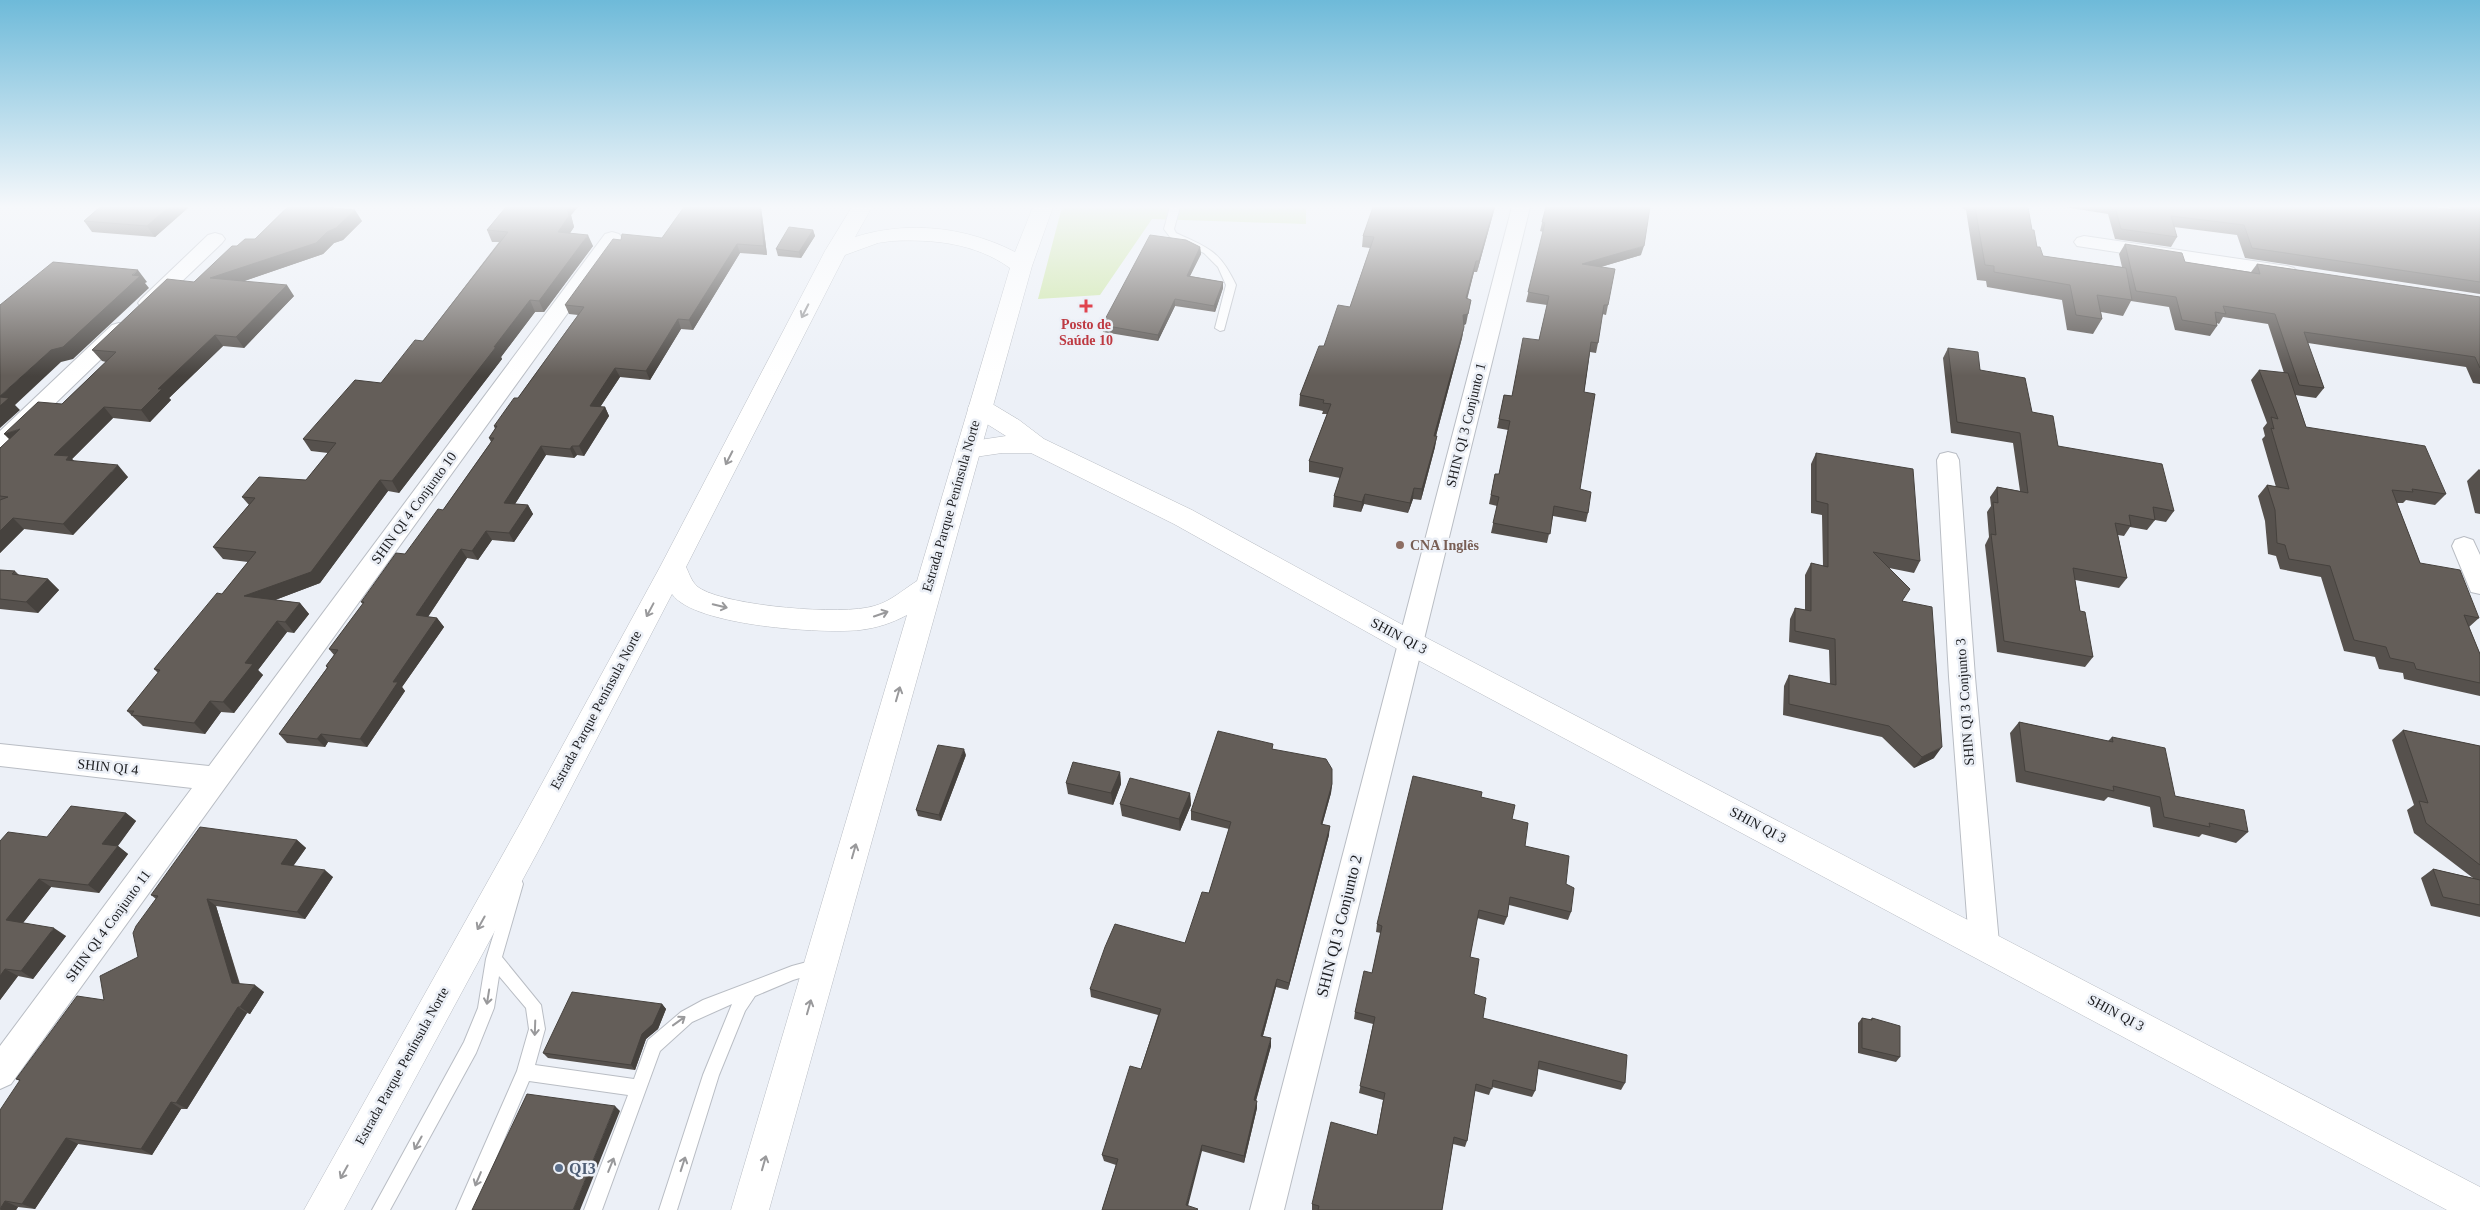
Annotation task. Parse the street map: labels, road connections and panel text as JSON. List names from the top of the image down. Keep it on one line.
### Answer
{"streets":{"main road":["Estrada Parque Península Norte","SHIN QI 3"],"street":["SHIN QI 3 Conjunto 1","SHIN QI 4 Conjunto 10","SHIN QI 3 Conjunto 3","SHIN QI 4","SHIN QI 4 Conjunto 11","SHIN QI 3 Conjunto 2"]},"crossings":[["SHIN QI 3 Conjunto 1","SHIN QI 3"],["SHIN QI 3 Conjunto 1","SHIN QI 3 Conjunto 2"],["Estrada Parque Península Norte","SHIN QI 3"],["SHIN QI 4 Conjunto 10","SHIN QI 4"],["SHIN QI 4 Conjunto 10","SHIN QI 4 Conjunto 11"],["SHIN QI 3","SHIN QI 3 Conjunto 3"],["SHIN QI 3","SHIN QI 3 Conjunto 2"],["SHIN QI 4","SHIN QI 4 Conjunto 11"]],"places":{"health":["Posto de Saúde 10"],"other":["CNA Inglês","QI3"]}}
